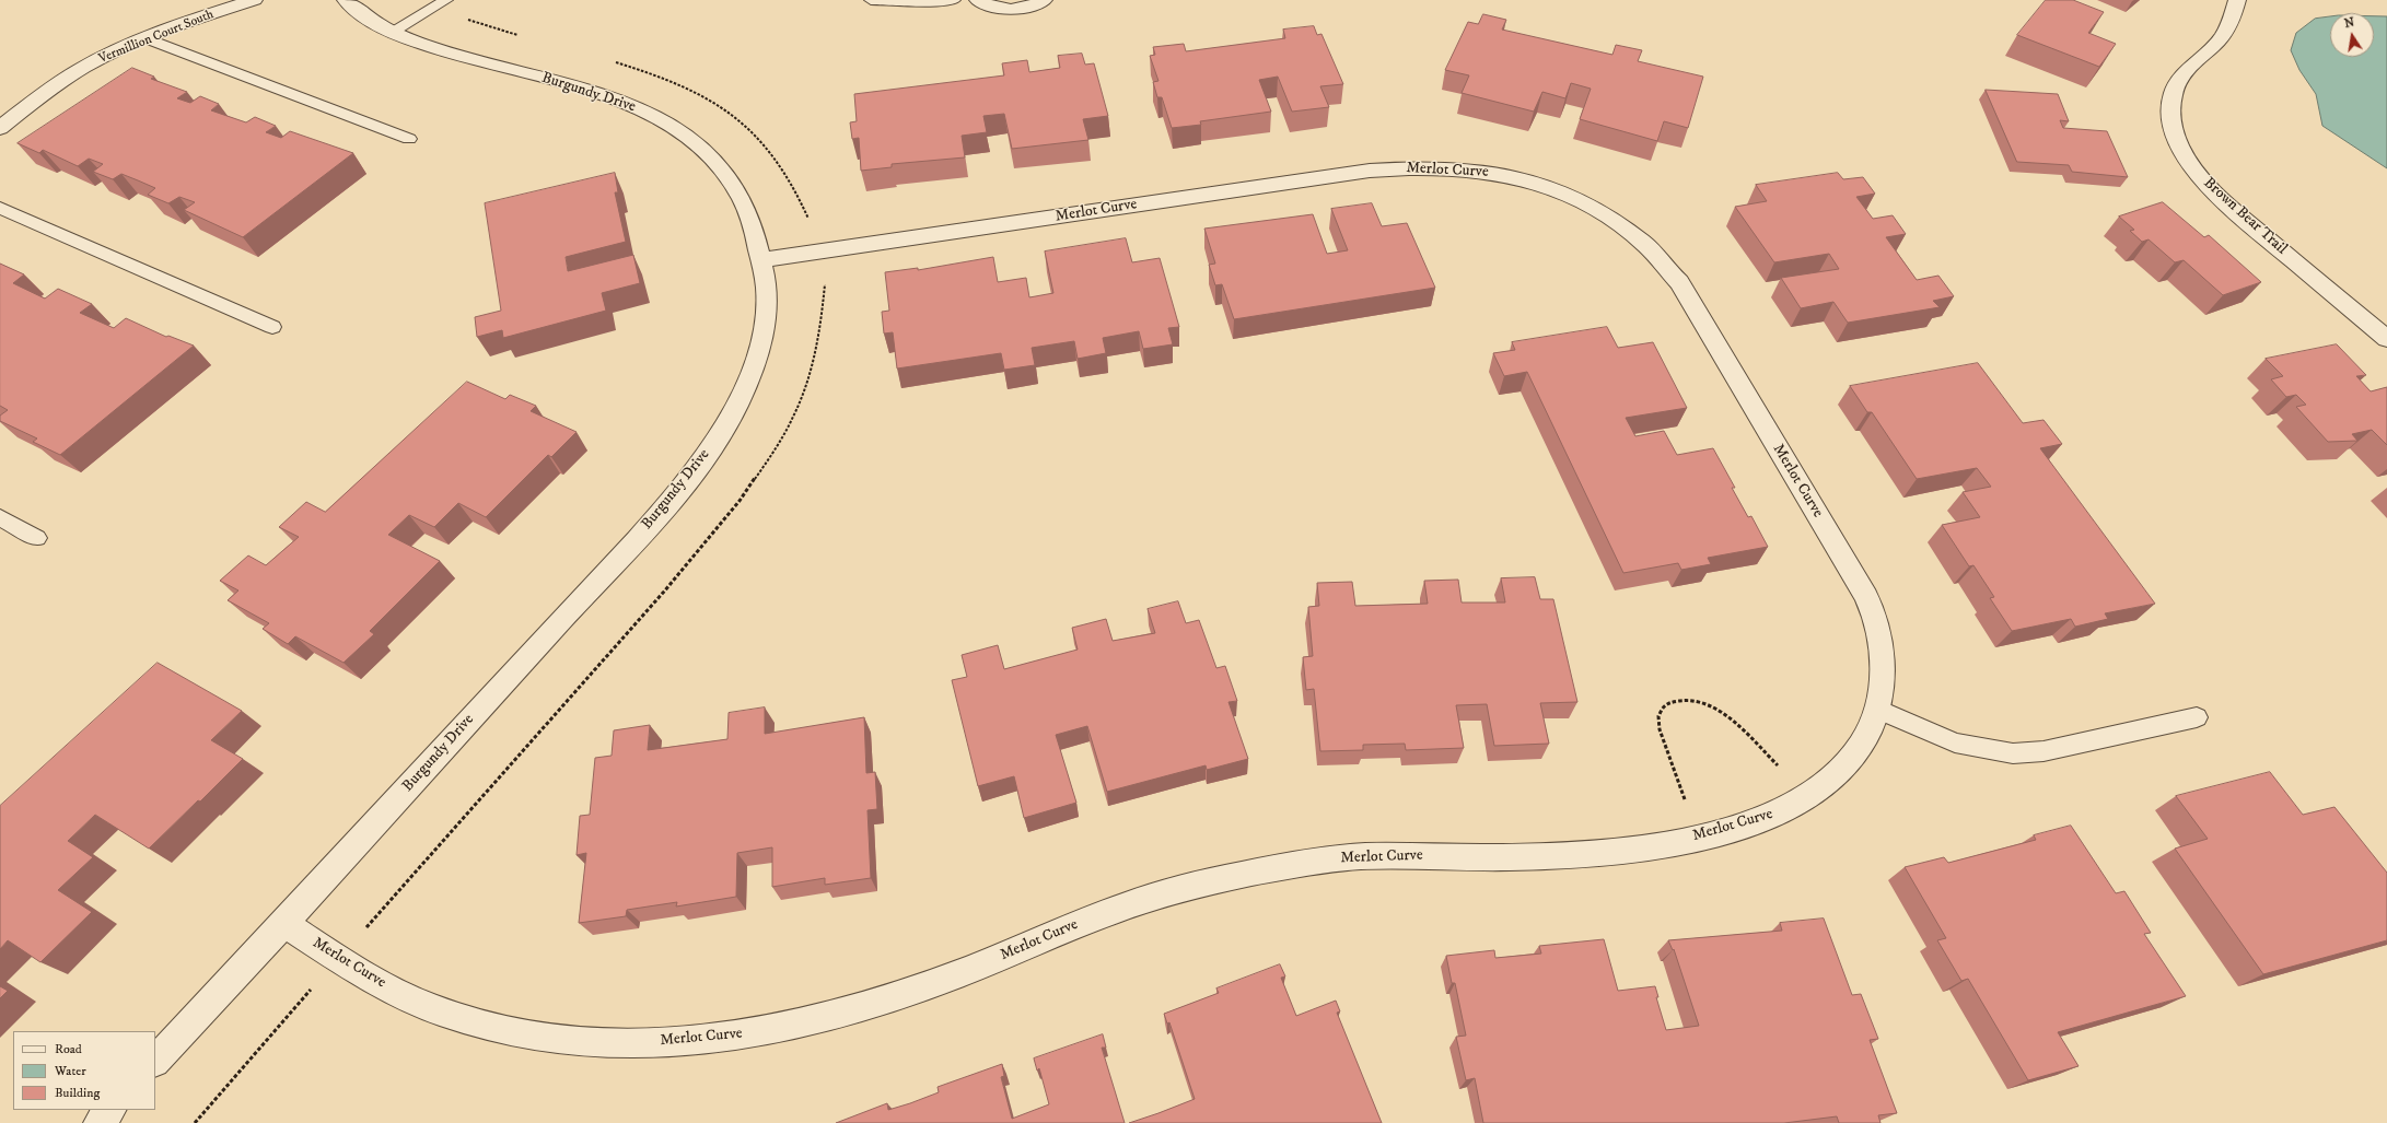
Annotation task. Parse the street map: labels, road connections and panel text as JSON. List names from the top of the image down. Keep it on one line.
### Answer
{"streets":{"street":["Vermillion Court South","Burgundy Drive","Merlot Curve","Brown Bear Trail"]},"crossings":[["Burgundy Drive","Merlot Curve"]],"legend":["Road","Water","Building"],"north":"top"}
